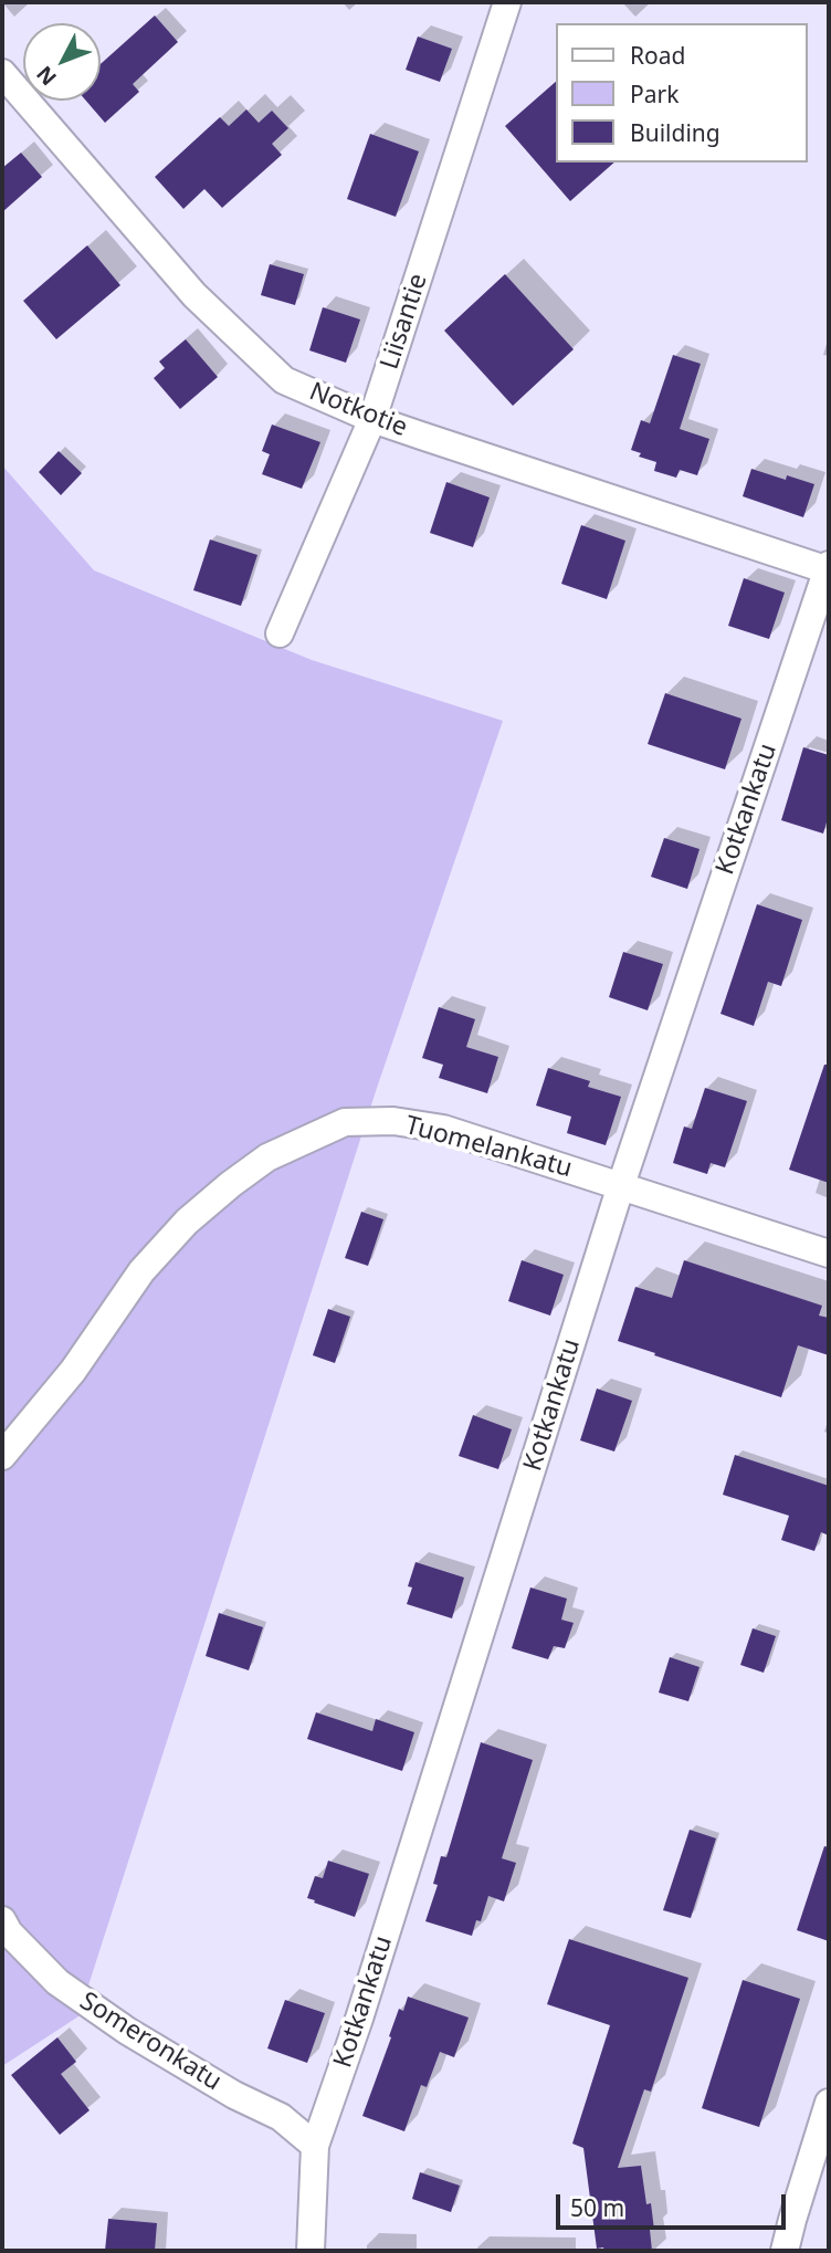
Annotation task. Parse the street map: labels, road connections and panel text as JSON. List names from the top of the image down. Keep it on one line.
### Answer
{"streets":{"street":["Liisantie","Notkotie","Kotkankatu","Tuomelankatu","Someronkatu"]},"crossings":[["Liisantie","Notkotie"],["Notkotie","Kotkankatu"],["Kotkankatu","Tuomelankatu"],["Kotkankatu","Someronkatu"]],"legend":["Road","Park","Building"],"scale_bar":"50 m","north":"bottom left"}
